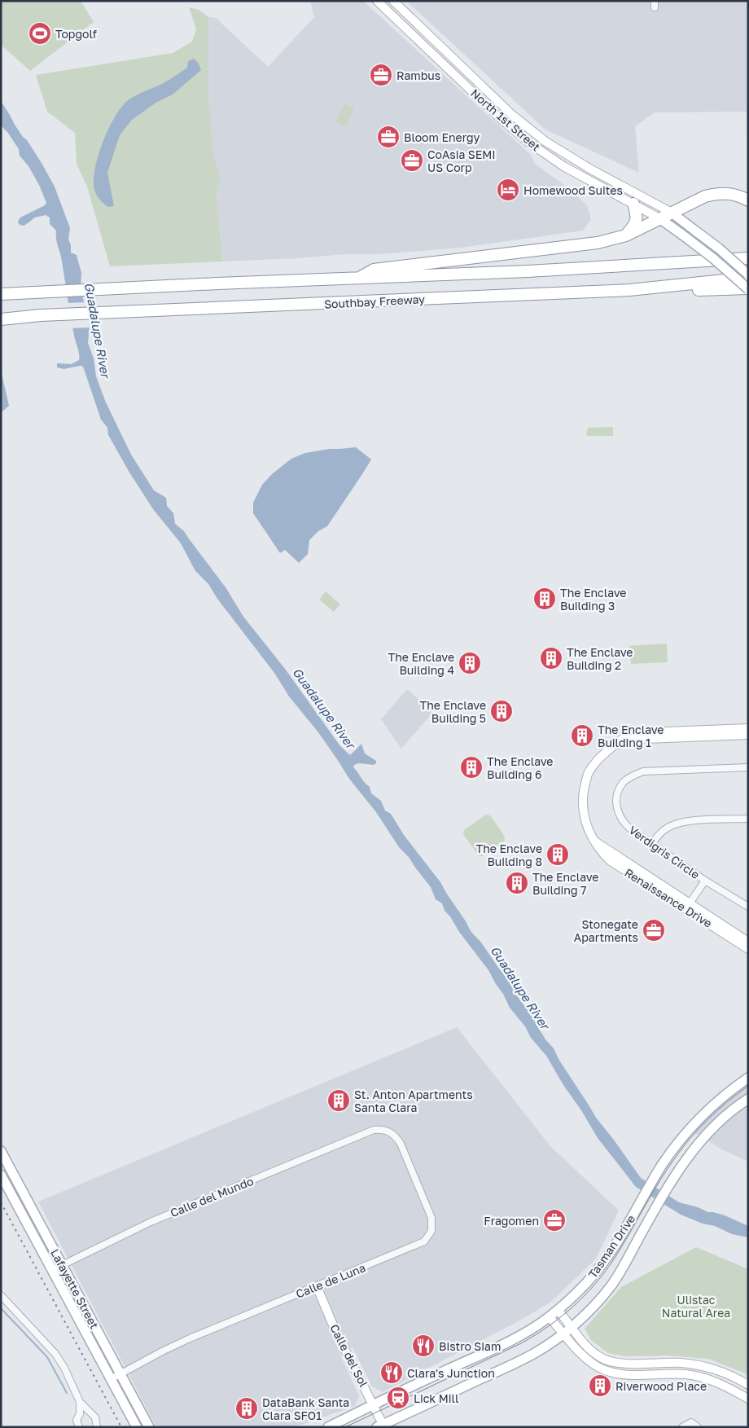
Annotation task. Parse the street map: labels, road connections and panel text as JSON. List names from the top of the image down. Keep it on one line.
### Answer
{"streets":{"highway":["Southbay Freeway"],"main road":["North 1st Street","Renaissance Drive","Tasman Drive","Lafayette Street","Calle del Sol"],"street":["Verdigris Circle","Calle del Mundo","Calle de Luna"]},"crossings":[["Calle del Mundo","Calle de Luna"],["Calle del Mundo","Lafayette Street"],["Tasman Drive","Calle del Sol"],["Calle de Luna","Lafayette Street"],["Calle de Luna","Calle del Sol"]],"water":["Guadalupe River"],"parks":["Ulistac Natural Area"],"places":{"sports":["Topgolf"],"office":["Rambus","Bloom Energy","CoAsia SEMI US Corp","Stonegate Apartments","Fragomen"],"hotel":["Homewood Suites"],"building":["The Enclave Building 3","The Enclave Building 2","The Enclave Building 4","The Enclave Building 5","The Enclave Building 1","The Enclave Building 6","The Enclave Building 8","The Enclave Building 7","St. Anton Apartments Santa Clara","Riverwood Place","DataBank Santa Clara SFO1"],"restaurant":["Bistro Siam","Clara's Junction"],"station":["Lick Mill"]}}
